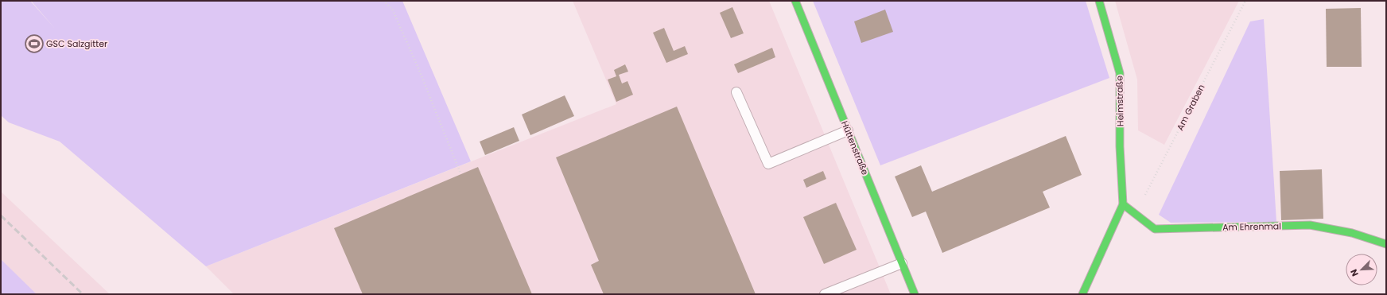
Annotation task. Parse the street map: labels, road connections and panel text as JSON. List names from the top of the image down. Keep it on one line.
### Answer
{"streets":{"street":["Heimstraße","Hüttenstraße","Am Ehrenmal"],"path":["Am Graben"]},"crossings":[["Heimstraße","Am Ehrenmal"],["Am Graben","Am Ehrenmal"]],"places":{"sports":["GSC Salzgitter"]},"north":"bottom left"}
